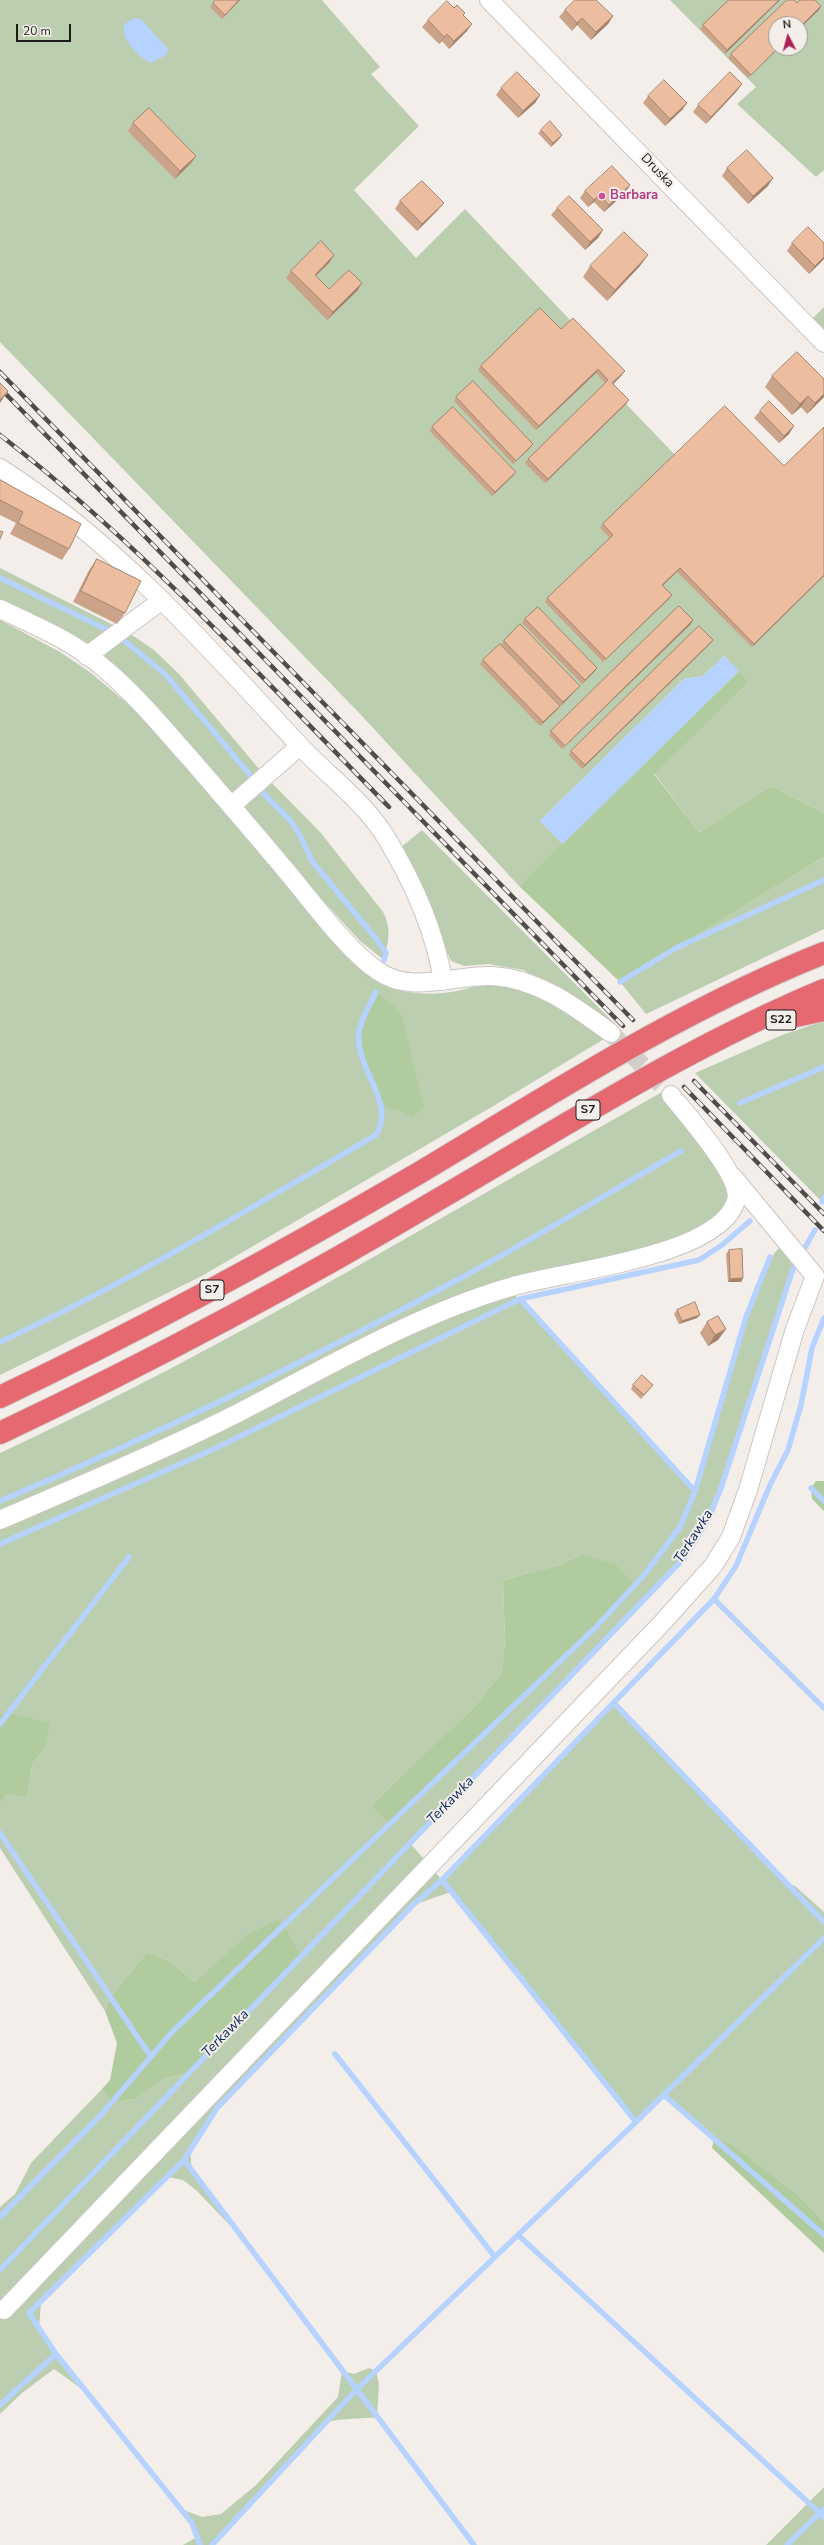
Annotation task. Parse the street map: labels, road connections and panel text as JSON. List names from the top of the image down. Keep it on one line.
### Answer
{"streets":{"highway":["S22","S7"],"street":["Druska"]},"crossings":[["S22","S7"]],"water":["Terkawka"],"places":["Barbara"],"scale_bar":"20 m","north":"top"}
